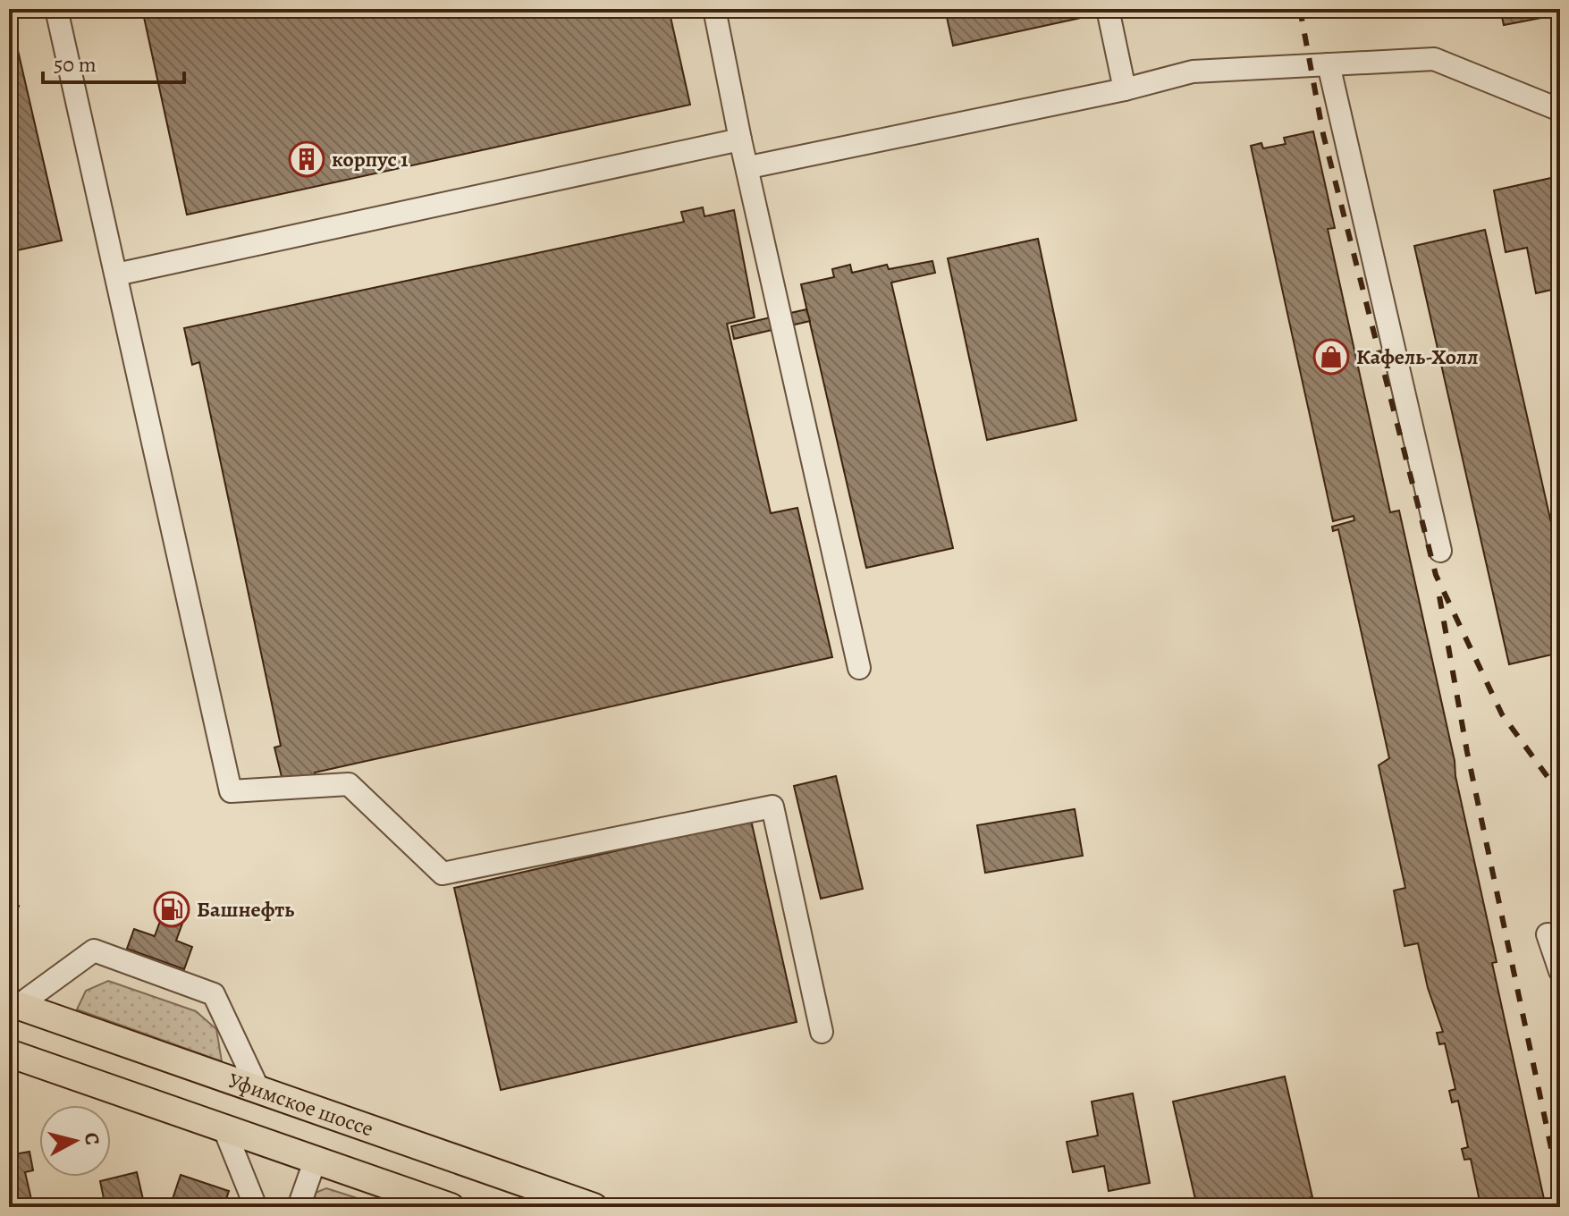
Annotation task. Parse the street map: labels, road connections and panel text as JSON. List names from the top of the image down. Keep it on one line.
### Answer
{"streets":{"main road":["Уфимское шоссе"]},"places":{"building":["корпус 1"],"shop":["Кафель-Холл"],"fuel station":["Башнефть"]},"scale_bar":"50 m","north":"right"}
